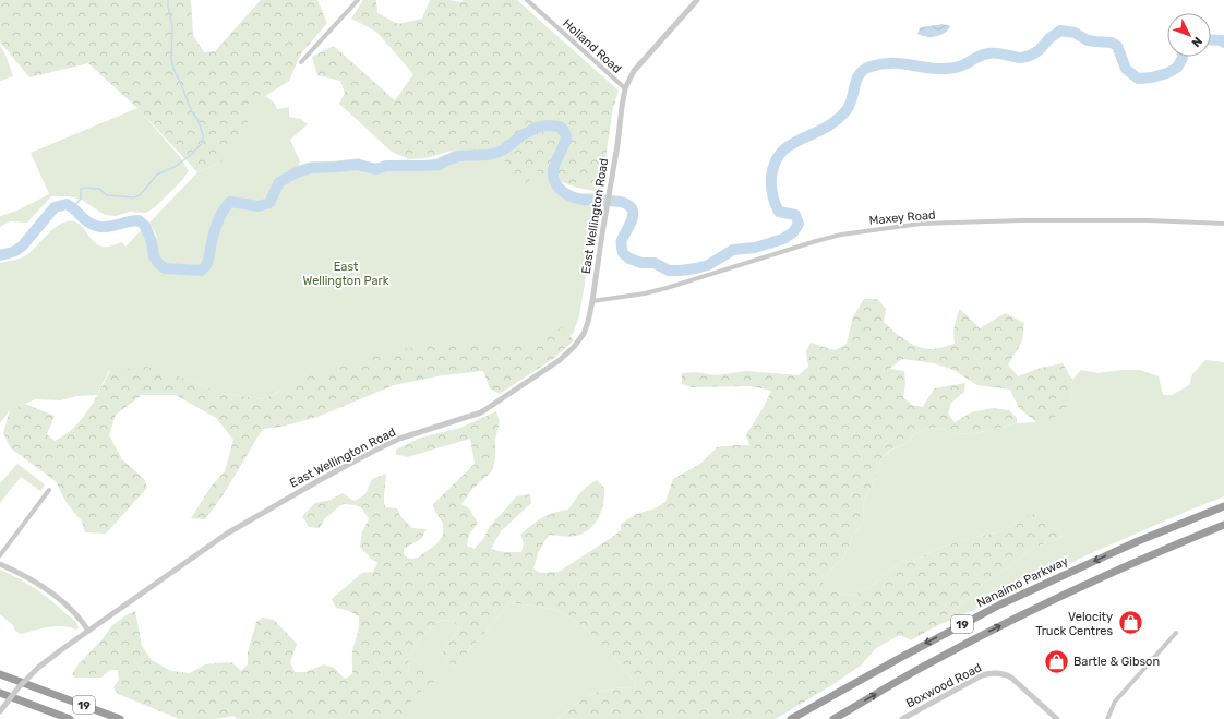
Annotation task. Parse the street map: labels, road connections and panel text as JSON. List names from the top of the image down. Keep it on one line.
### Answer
{"streets":{"highway":["Nanaimo Parkway","19"],"street":["Holland Road","East Wellington Road","Maxey Road","Boxwood Road"]},"crossings":[["Holland Road","East Wellington Road"],["East Wellington Road","Maxey Road"]],"parks":["East Wellington Park"],"places":{"shop":["Velocity Truck Centres","Bartle & Gibson"]},"north":"bottom right"}
